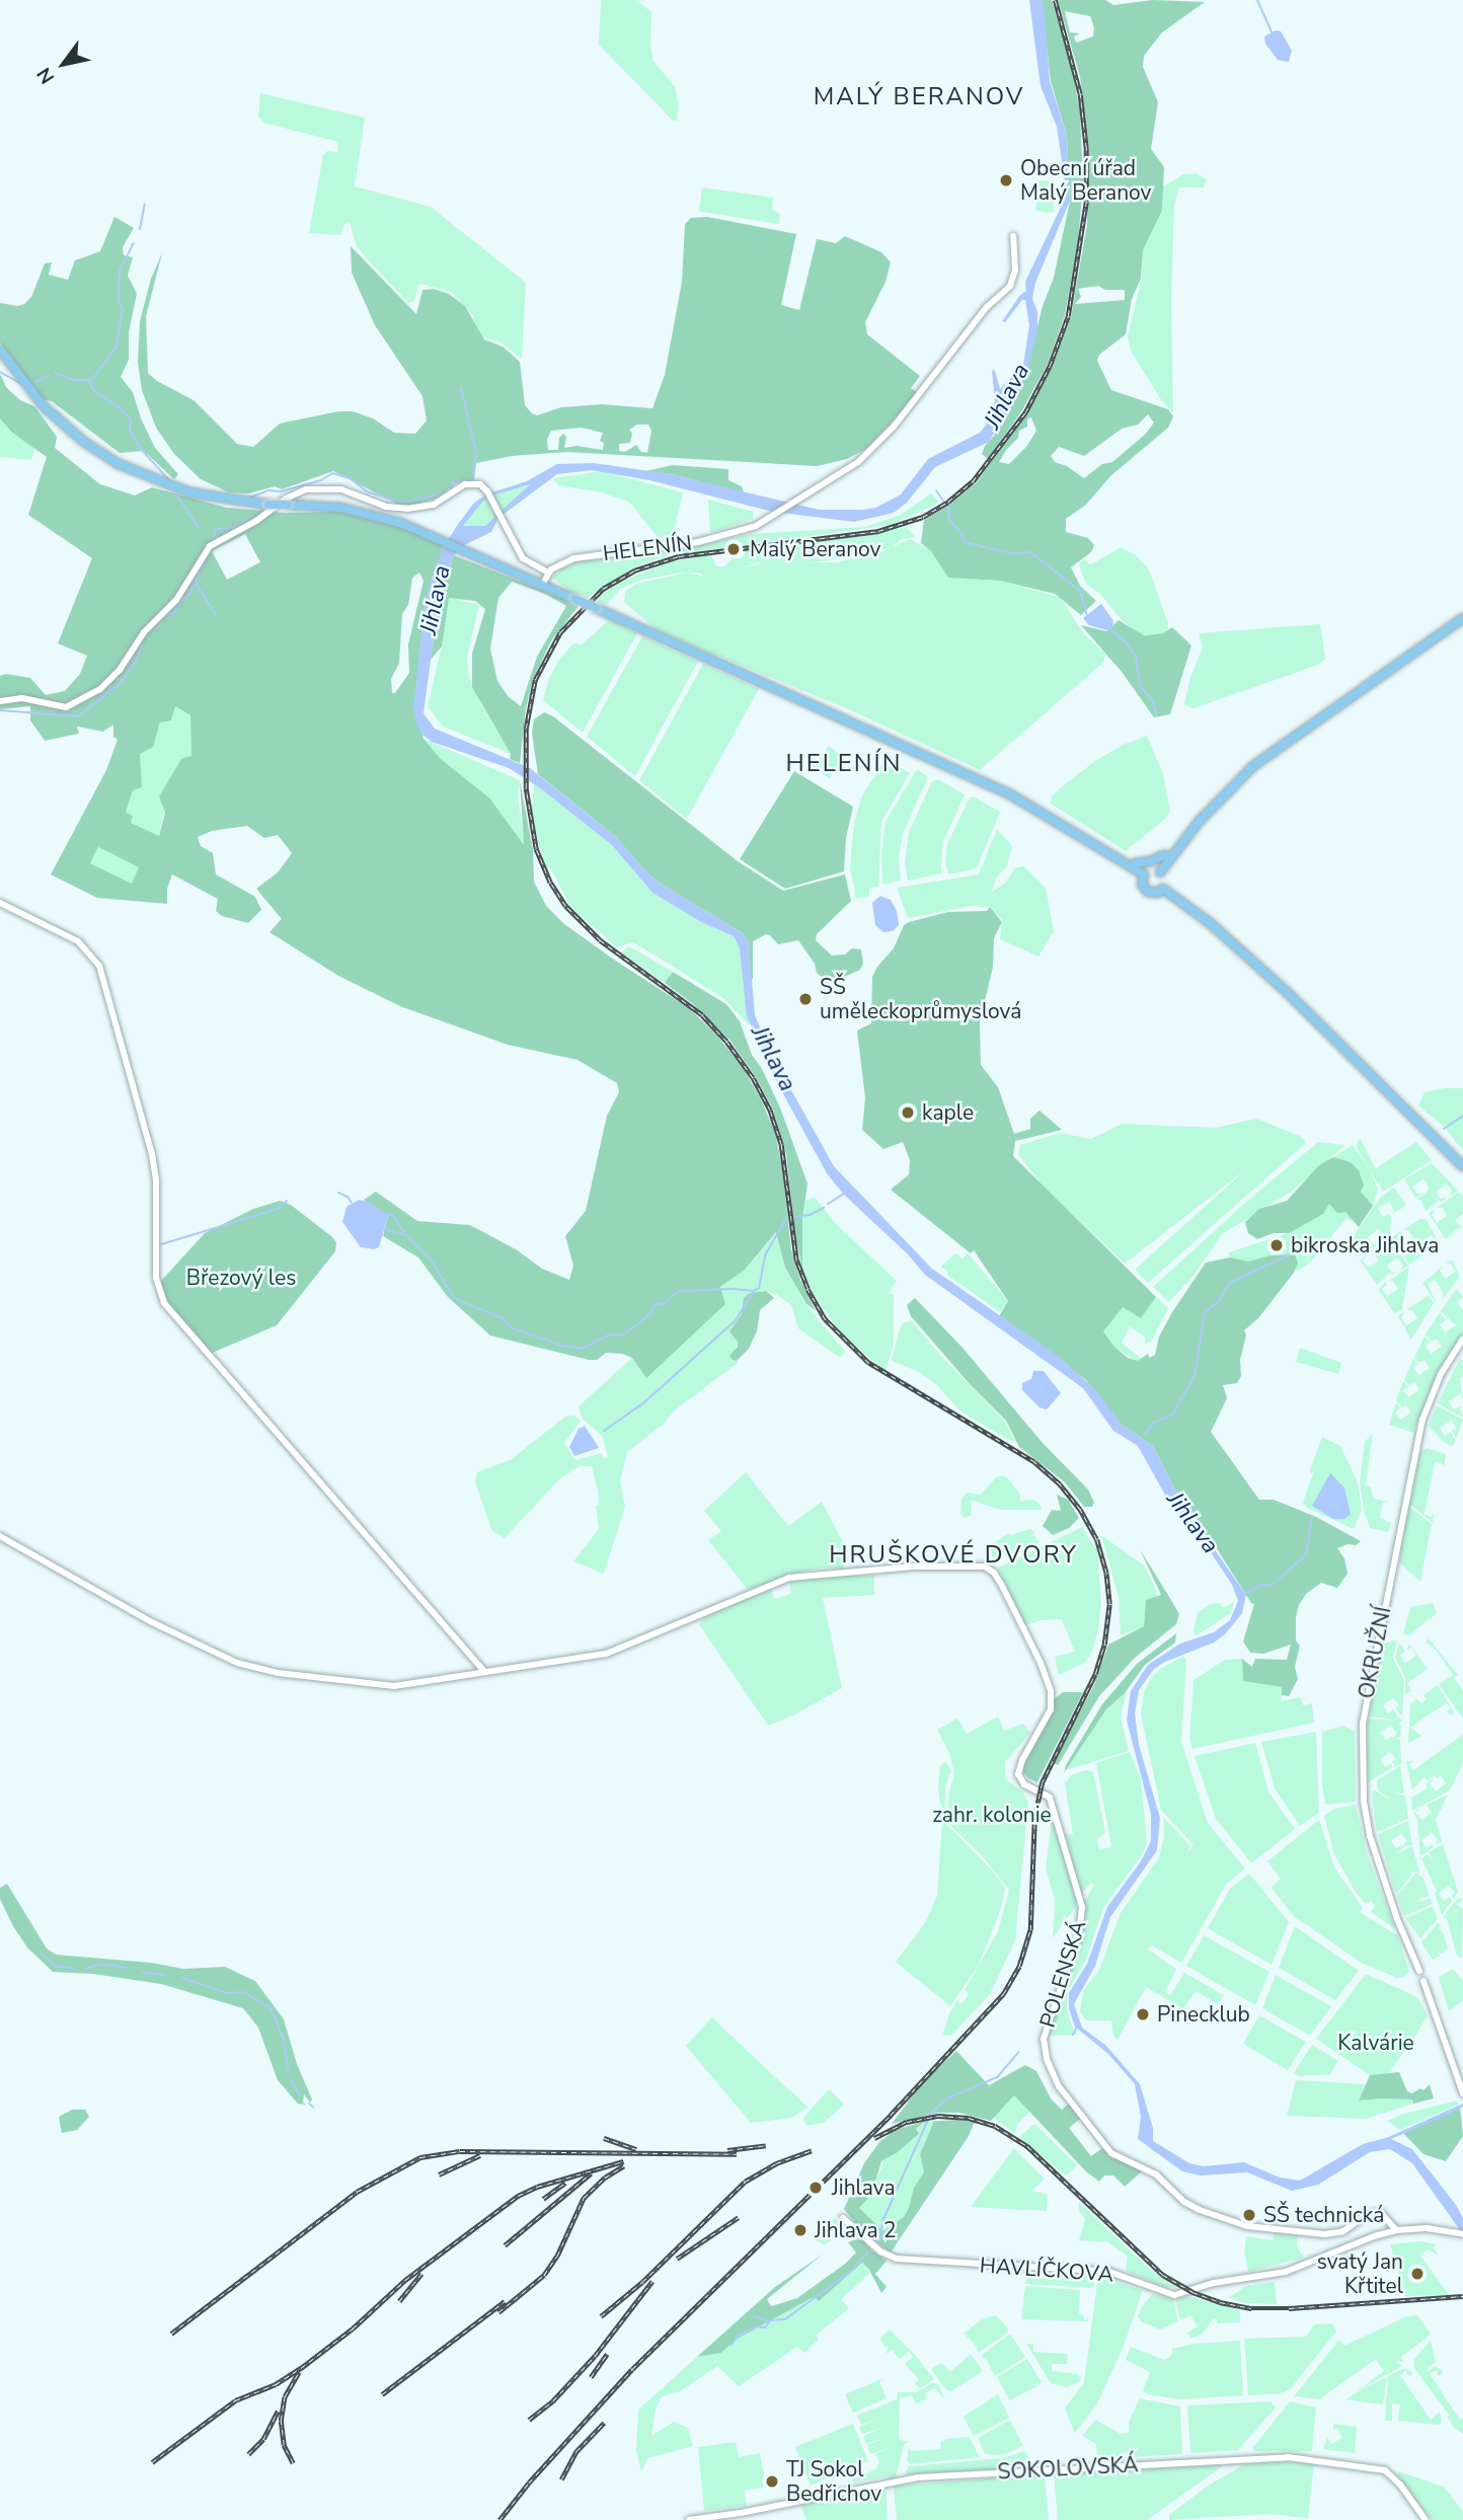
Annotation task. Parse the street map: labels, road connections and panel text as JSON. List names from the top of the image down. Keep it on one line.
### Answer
{"streets":{"street":["HELENÍN","OKRUŽNÍ","POLENSKÁ","HAVLÍČKOVA","SOKOLOVSKÁ"]},"crossings":[["POLENSKÁ","HAVLÍČKOVA"]],"districts":["MALÝ BERANOV","HELENÍN","HRUŠKOVÉ DVORY"],"water":["Jihlava"],"parks":["Březový les","zahr. kolonie","Kalvárie"],"places":["Obecní úřad Malý Beranov","Malý Beranov","SŠ uměleckoprůmyslová","kaple","bikroska Jihlava","Pinecklub","Jihlava","SŠ technická","Jihlava 2","svatý Jan Křtitel","TJ Sokol Bedřichov"],"north":"bottom left"}
